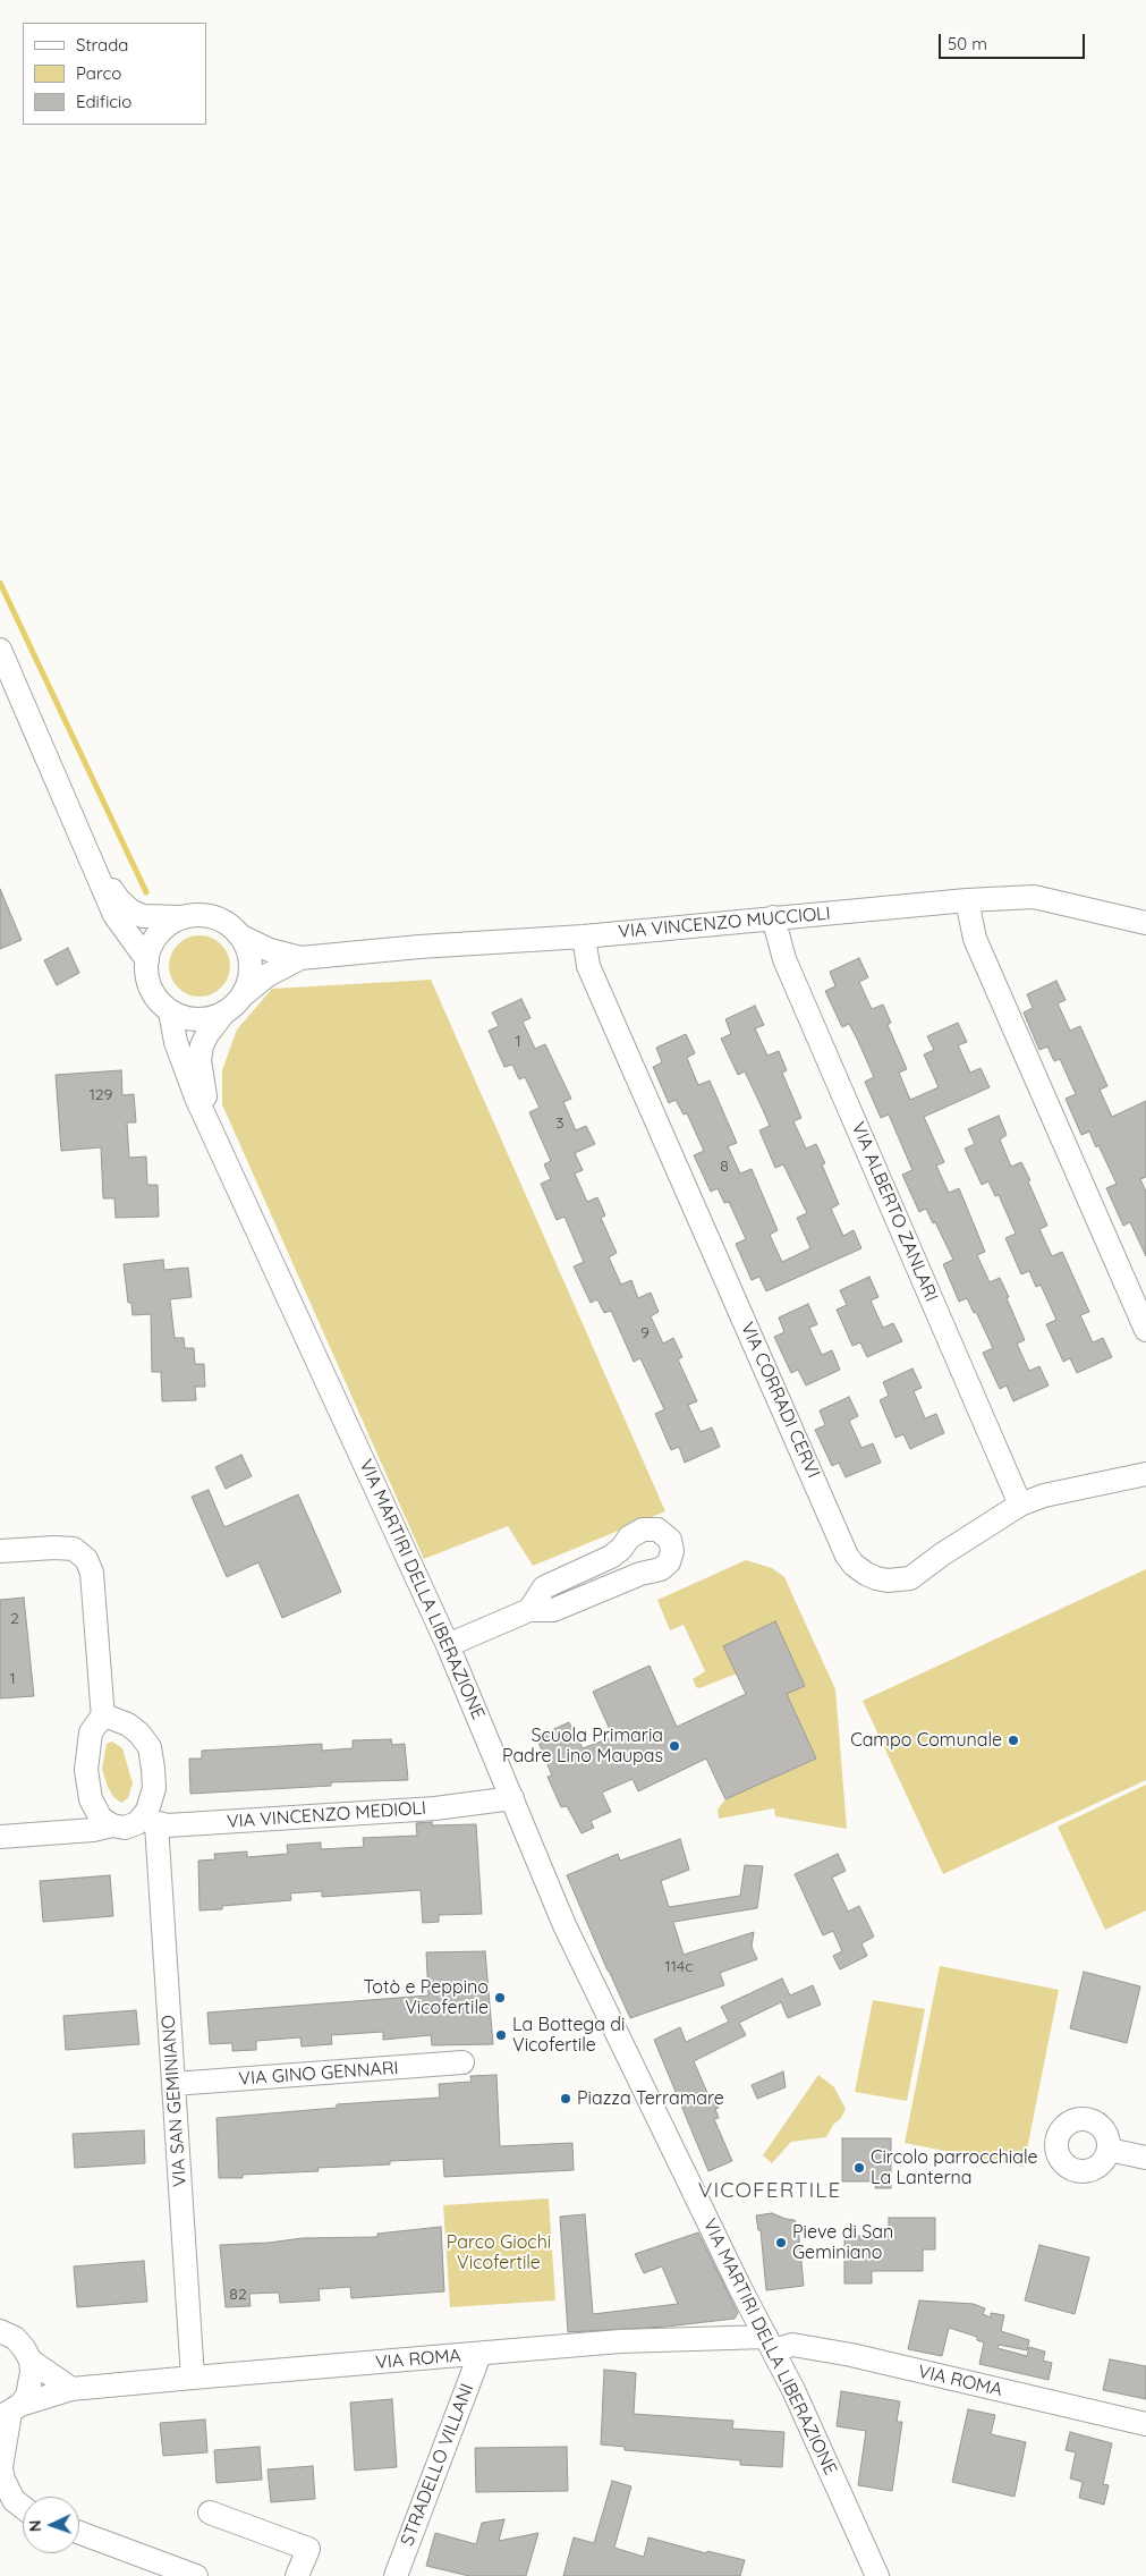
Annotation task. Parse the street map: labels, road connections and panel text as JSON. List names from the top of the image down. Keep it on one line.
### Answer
{"streets":{"street":["VIA VINCENZO MUCCIOLI","VIA ALBERTO ZANLARI","VIA CORRADI CERVI","VIA MARTIRI DELLA LIBERAZIONE","VIA VINCENZO MEDIOLI","VIA GINO GENNARI","VIA SAN GEMINIANO","VIA ROMA","STRADELLO VILLANI"]},"crossings":[["VIA VINCENZO MUCCIOLI","VIA ALBERTO ZANLARI"],["VIA VINCENZO MUCCIOLI","VIA CORRADI CERVI"],["VIA VINCENZO MUCCIOLI","VIA MARTIRI DELLA LIBERAZIONE"],["VIA ALBERTO ZANLARI","VIA CORRADI CERVI"],["VIA MARTIRI DELLA LIBERAZIONE","VIA VINCENZO MEDIOLI"],["VIA MARTIRI DELLA LIBERAZIONE","VIA ROMA"],["VIA VINCENZO MEDIOLI","VIA SAN GEMINIANO"],["VIA GINO GENNARI","VIA SAN GEMINIANO"],["VIA SAN GEMINIANO","VIA ROMA"],["VIA ROMA","STRADELLO VILLANI"]],"districts":["VICOFERTILE"],"parks":["Parco Giochi Vicofertile"],"places":["Campo Comunale","Scuola Primaria Padre Lino Maupas","Totò e Peppino Vicofertile","La Bottega di Vicofertile","Piazza Terramare","Circolo parrocchiale La Lanterna","Pieve di San Geminiano"],"house_numbers":["1","129","3","8","9","2","1","114c","82"],"legend":["Strada","Parco","Edificio"],"scale_bar":"50 m","north":"left"}
